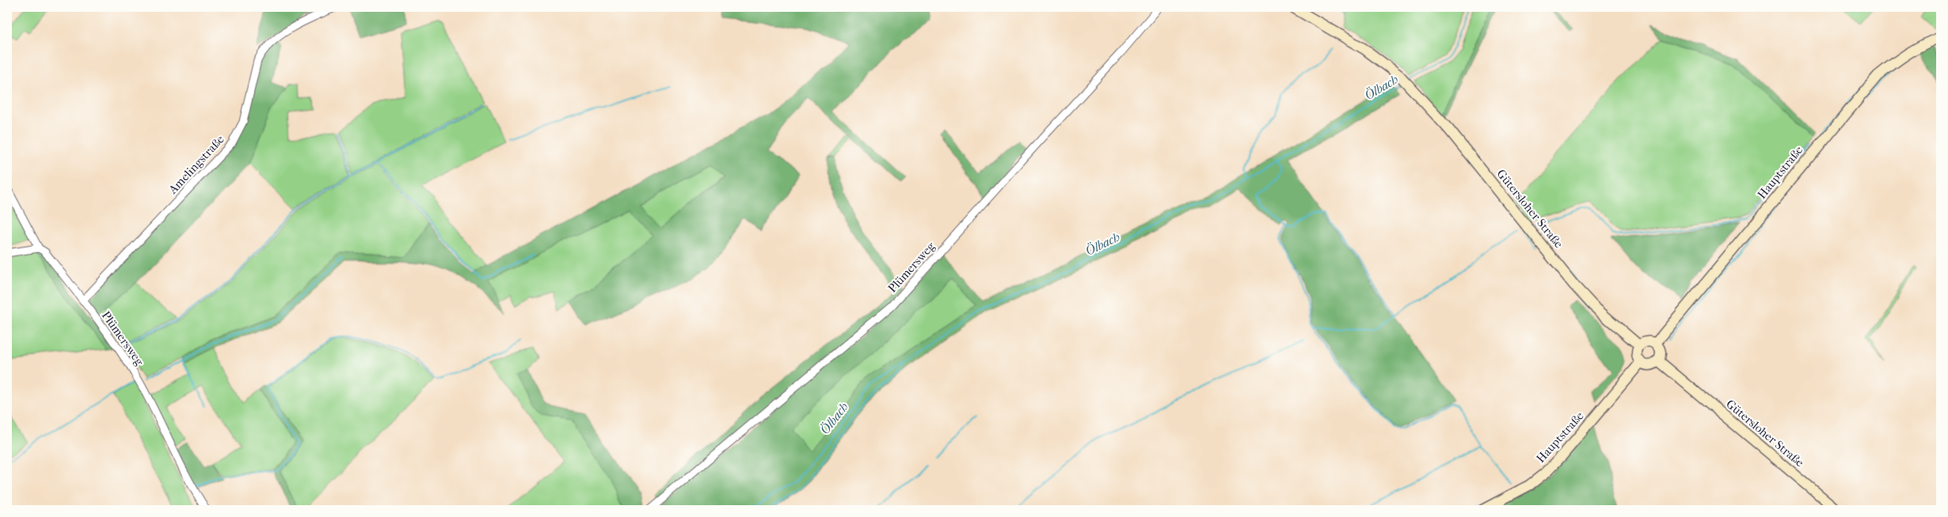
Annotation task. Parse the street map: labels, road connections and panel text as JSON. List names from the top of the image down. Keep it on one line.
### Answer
{"streets":{"main road":["Hauptstraße","Gütersloher Straße"],"street":["Amelingstraße","Plümersweg"]},"crossings":[["Amelingstraße","Plümersweg"],["Hauptstraße","Gütersloher Straße"]],"water":["Ölbach"]}
